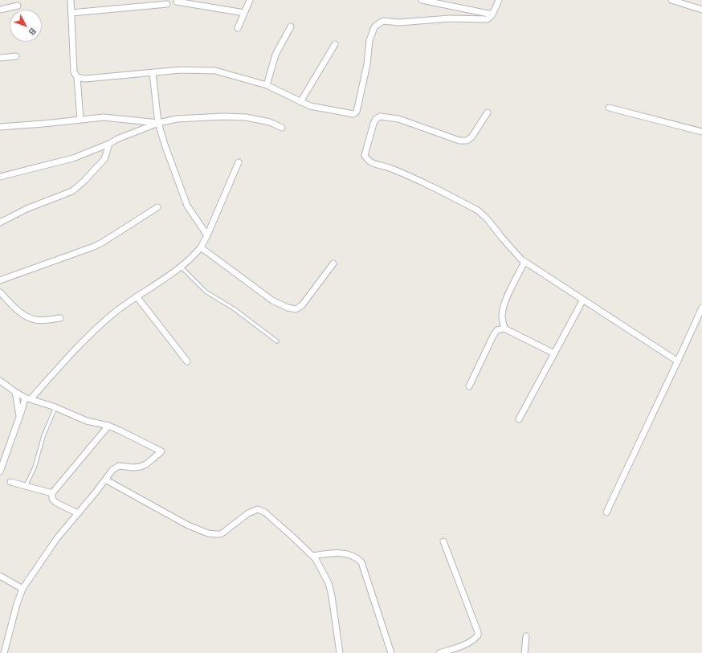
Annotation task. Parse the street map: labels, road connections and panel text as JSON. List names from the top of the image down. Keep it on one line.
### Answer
{"north":"bottom right"}
